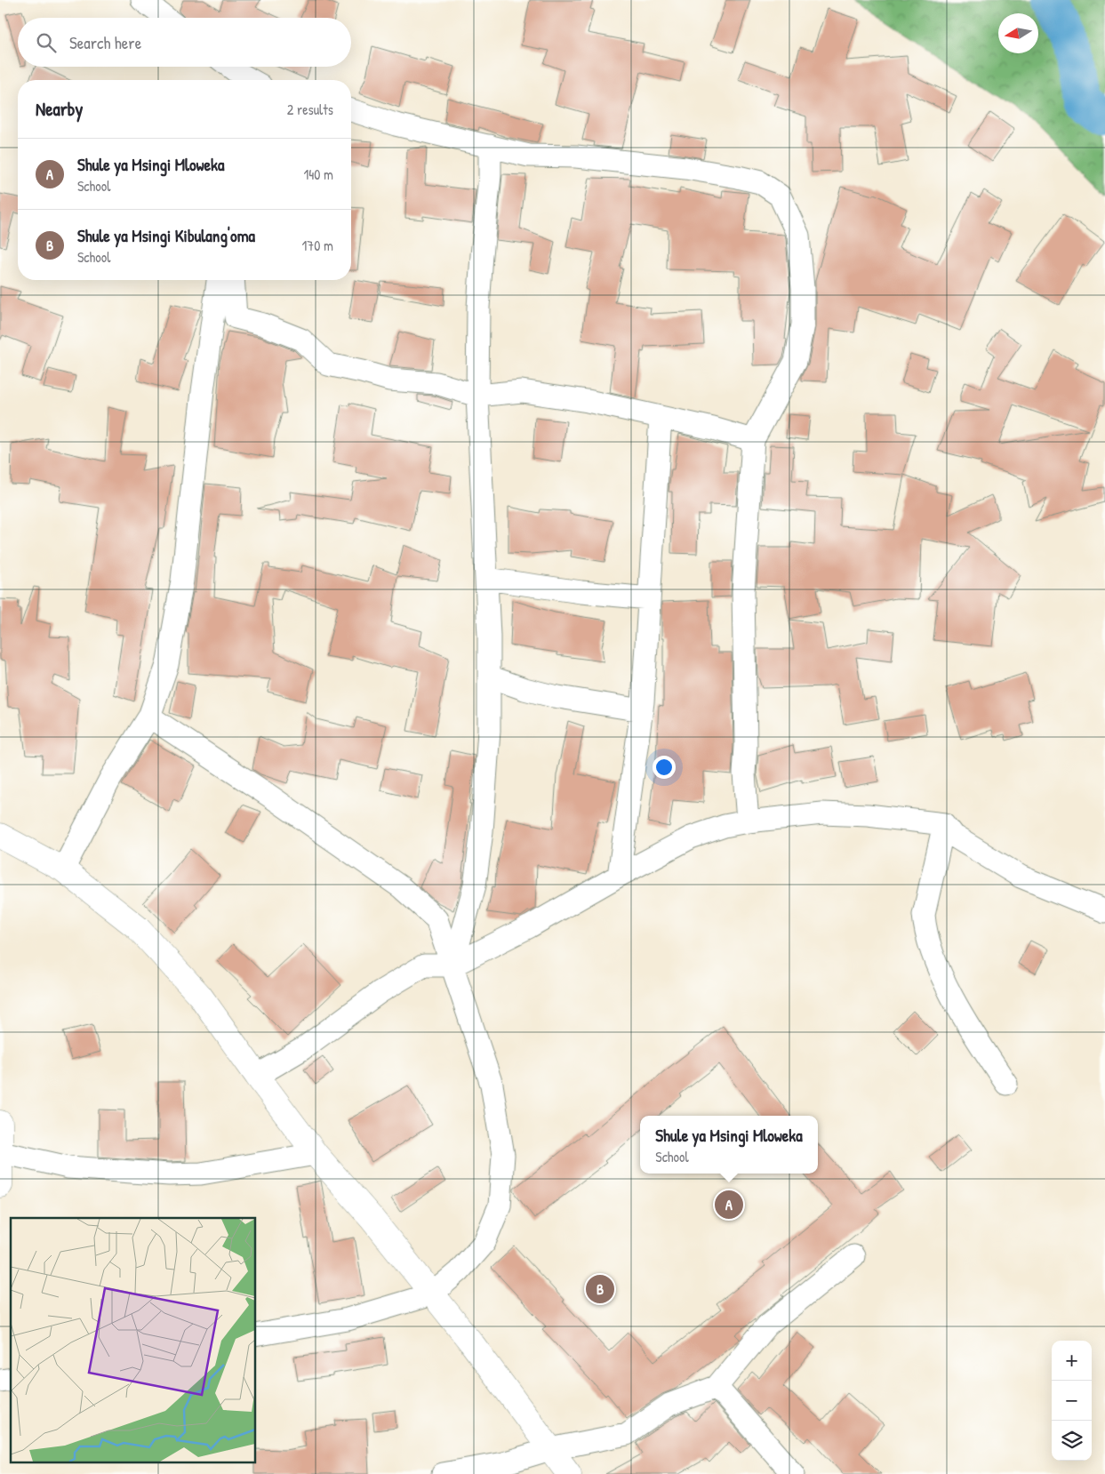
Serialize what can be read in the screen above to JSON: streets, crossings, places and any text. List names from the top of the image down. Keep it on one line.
{"north":"left","page":{"search":"Search here","heading":["Nearby","2 results"],"list":[{"mark":"A","name":"Shule ya Msingi Mloweka","note":"School","value":"140 m"},{"mark":"B","name":"Shule ya Msingi Kibulang'oma","note":"School","value":"170 m"}],"popup":["Shule ya Msingi Mloweka","School"],"pins":["A","B"],"map_buttons":["+","−"]}}
